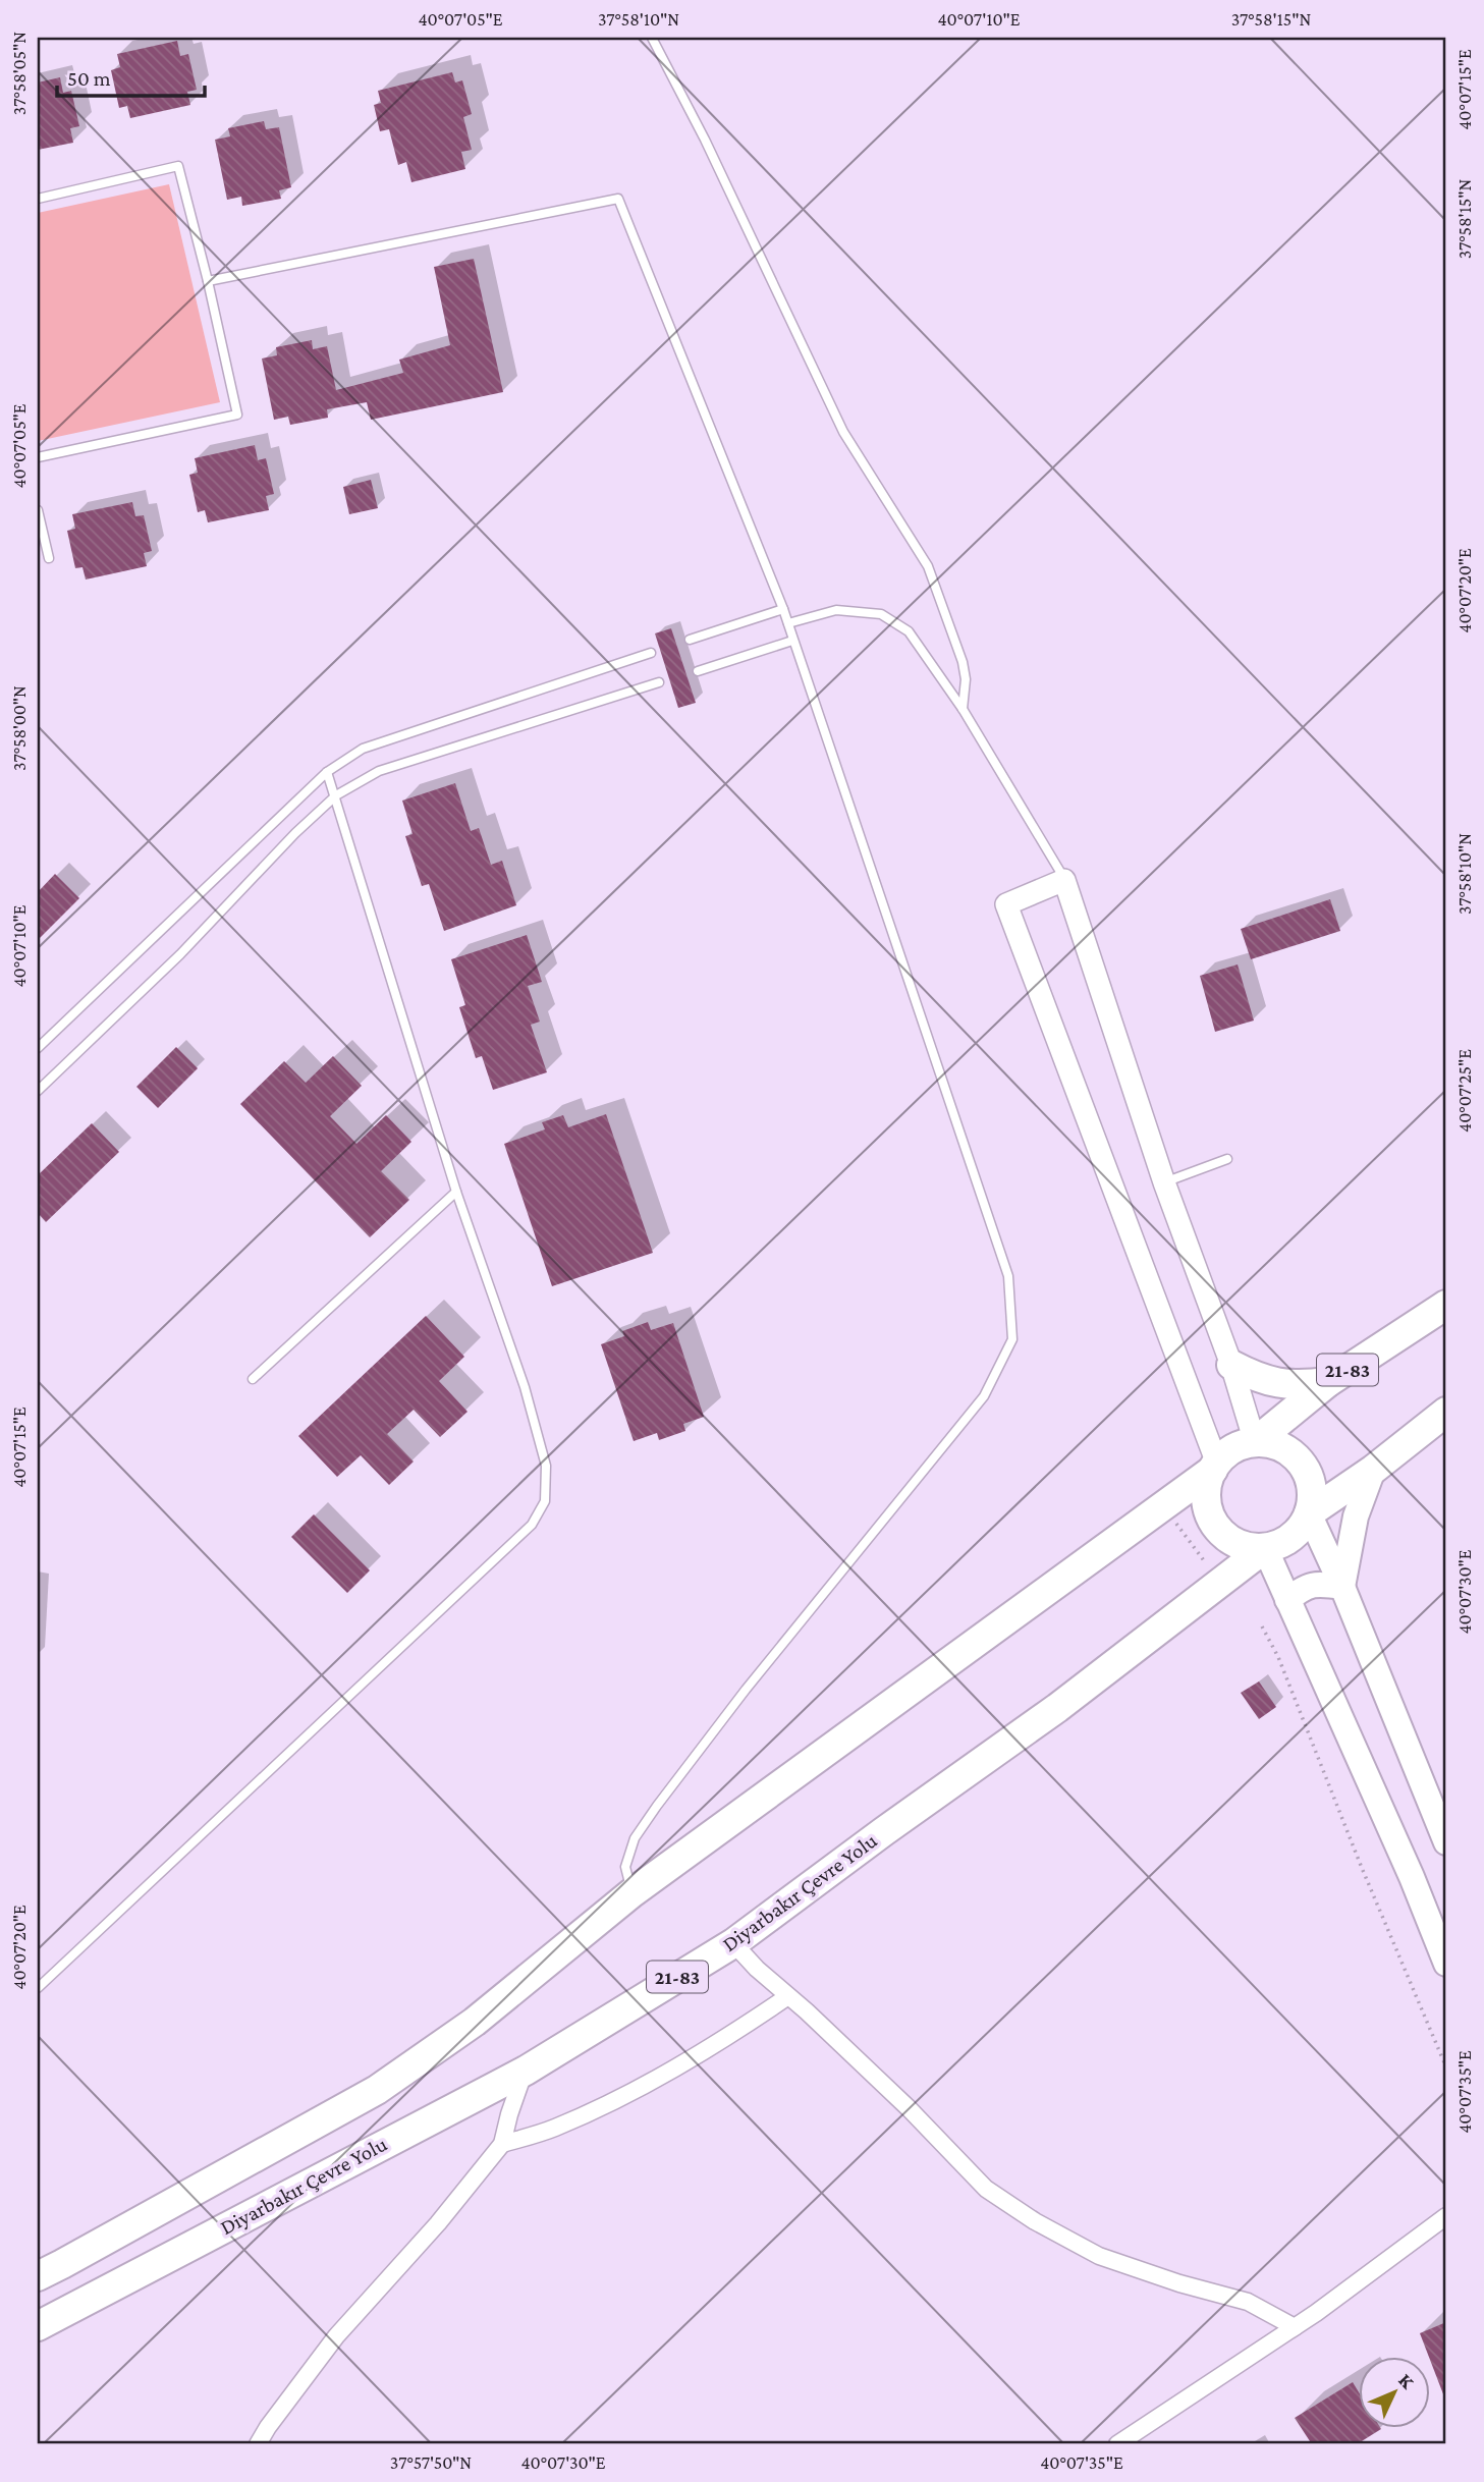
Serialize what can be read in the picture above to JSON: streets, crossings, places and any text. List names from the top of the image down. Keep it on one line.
{"streets":{"highway":["21-83","Diyarbakır Çevre Yolu"]},"crossings":[["21-83","Diyarbakır Çevre Yolu"]],"scale_bar":"50 m","north":"top right","coordinates":["40°07'05\"E","37°58'10\"N","40°07'10\"E","37°58'15\"N","37°58'05\"N","40°07'15\"E","40°07'20\"E","37°58'00\"N","40°07'25\"E","40°07'30\"E","40°07'35\"E","37°57'50\"N"]}
